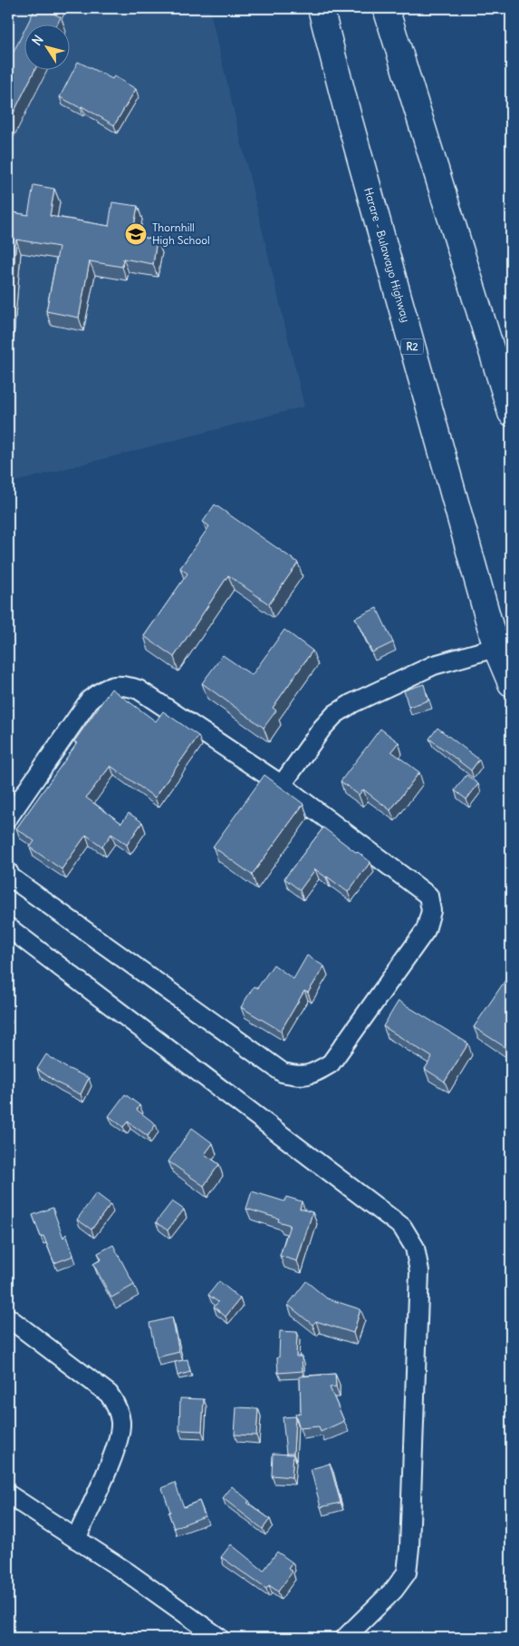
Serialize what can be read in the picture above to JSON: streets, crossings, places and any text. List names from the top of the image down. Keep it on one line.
{"streets":{"highway":["Harare - Bulawayo Highway","R2"]},"places":{"school or university":["Thornhill High School"]},"north":"top left"}
